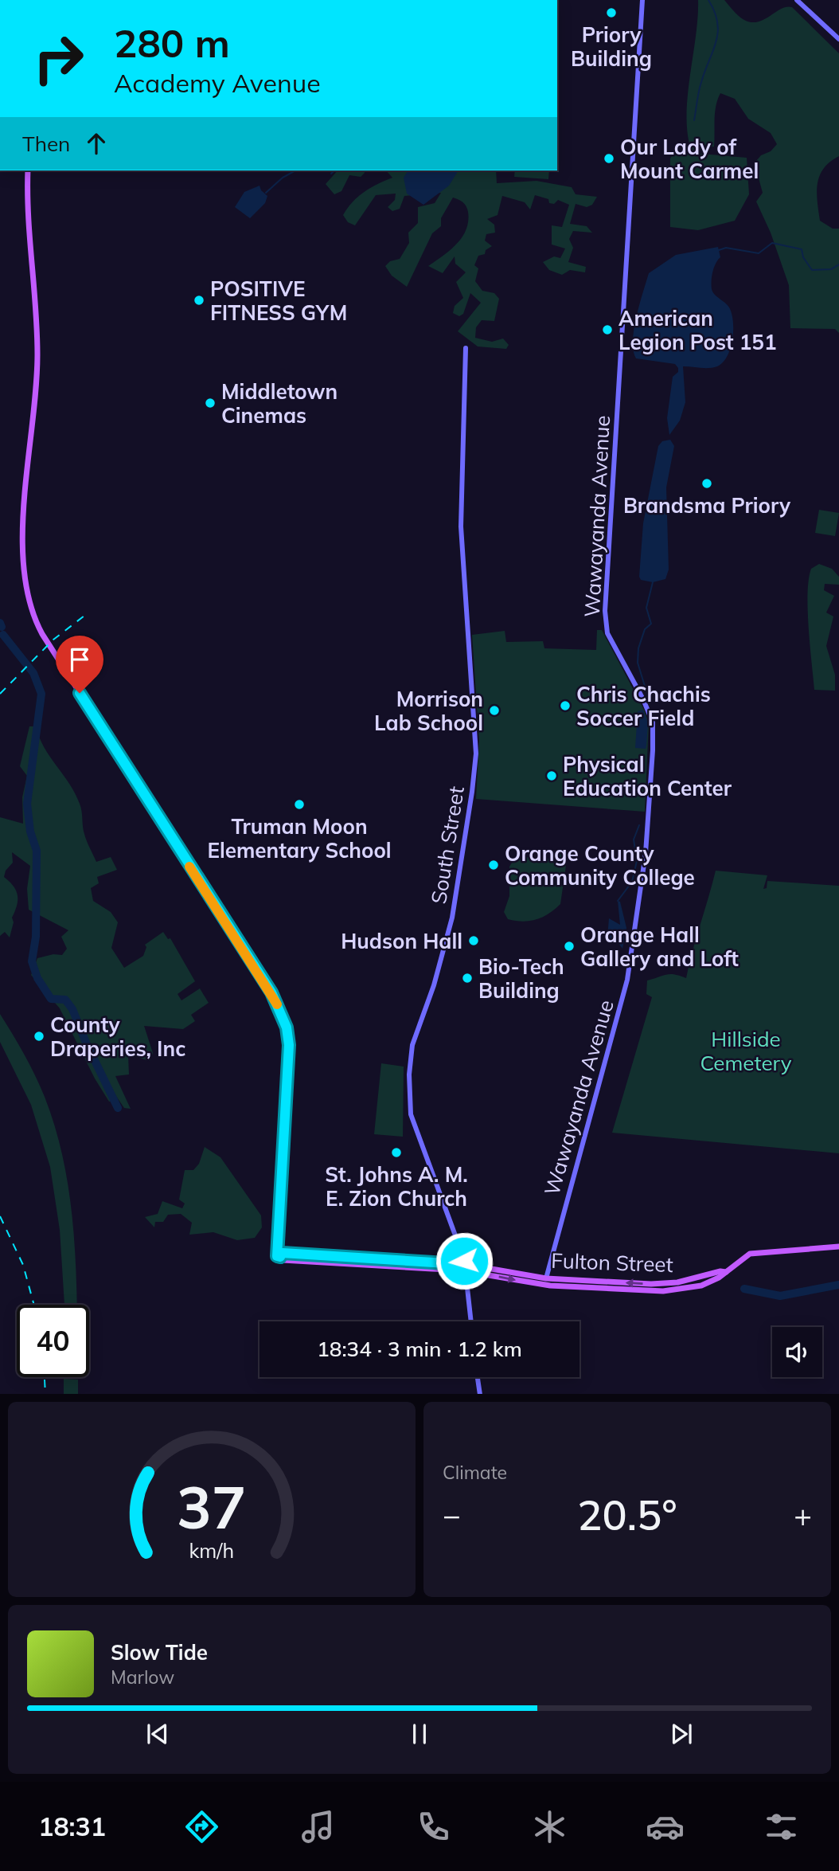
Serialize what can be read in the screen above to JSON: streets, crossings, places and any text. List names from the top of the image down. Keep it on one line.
{"streets":{"main road":["Fulton Street"],"street":["Wawayanda Avenue","South Street"]},"crossings":[["Wawayanda Avenue","Fulton Street"],["South Street","Fulton Street"]],"parks":["Hillside Cemetery"],"places":["Priory Building","Our Lady of Mount Carmel","POSITIVE FITNESS GYM","American Legion Post 151","Middletown Cinemas","Brandsma Priory","Chris Chachis Soccer Field","Morrison Lab School","Physical Education Center","Truman Moon Elementary School","Orange County Community College","Hudson Hall","Orange Hall Gallery and Loft","Bio-Tech Building","County Draperies, Inc","St. Johns A. M. E. Zion Church"],"page":{"turn":["280 m","Academy Avenue"],"then":"Then","limit":"40","trip":"18:34 · 3 min · 1.2 km","tile":"Climate","heat":["−","20.5°","+"],"song":["Slow Tide","Marlow"],"tabs":"18:31","gauge":["37","km/h"]}}
